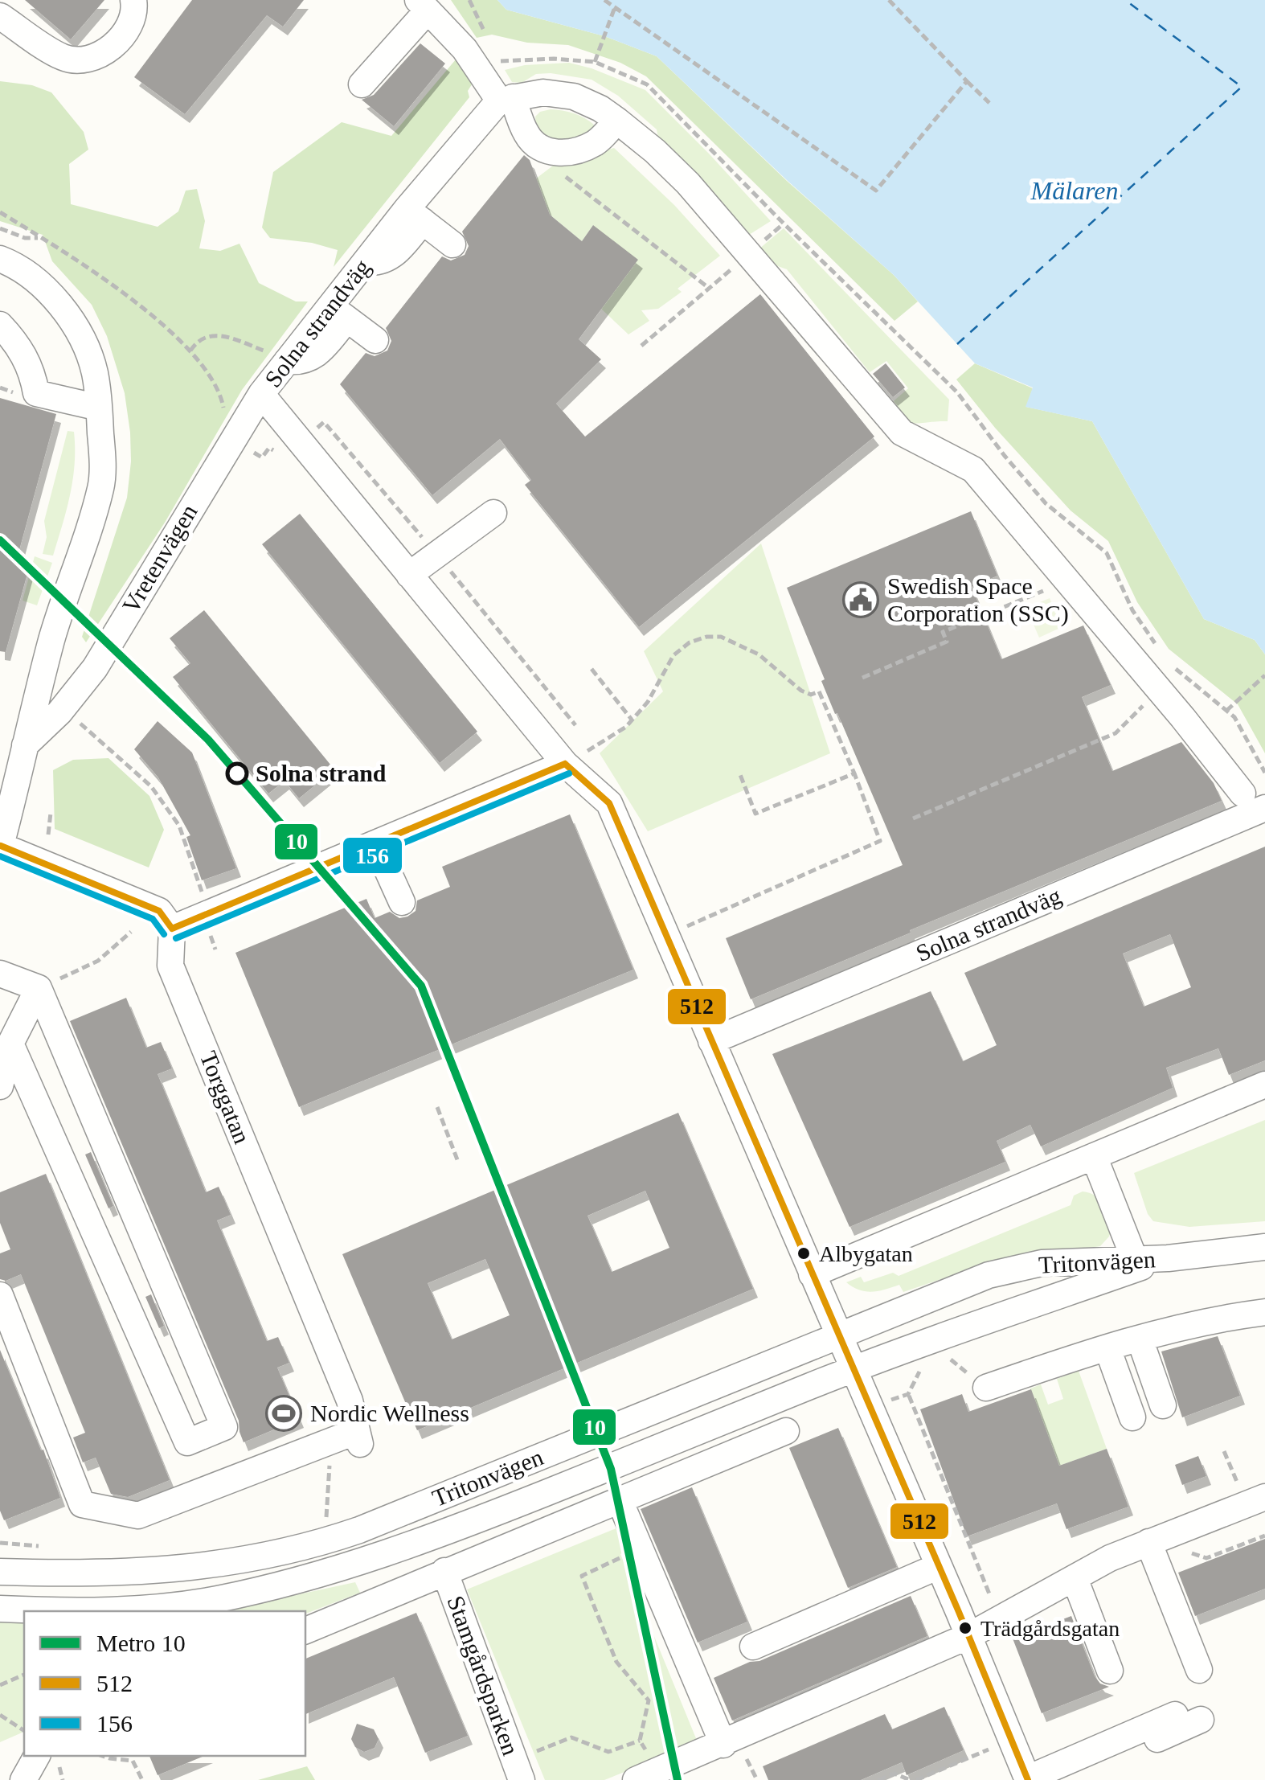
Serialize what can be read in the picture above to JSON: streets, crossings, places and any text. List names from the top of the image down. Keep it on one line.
{"streets":{"street":["Solna strandväg","Vretenvägen","Torggatan","Tritonvägen","Stamgårdsparken"]},"crossings":[["Solna strandväg","Vretenvägen"],["Solna strandväg","Tritonvägen"]],"water":["Mälaren"],"places":{"public building":["Swedish Space Corporation (SSC)"],"other":["Solna strand","Albygatan","Trädgårdsgatan"],"sports":["Nordic Wellness"]},"lines":["metro line 10","transit line 512","transit line 156"],"legend":["Metro 10","512","156"]}
